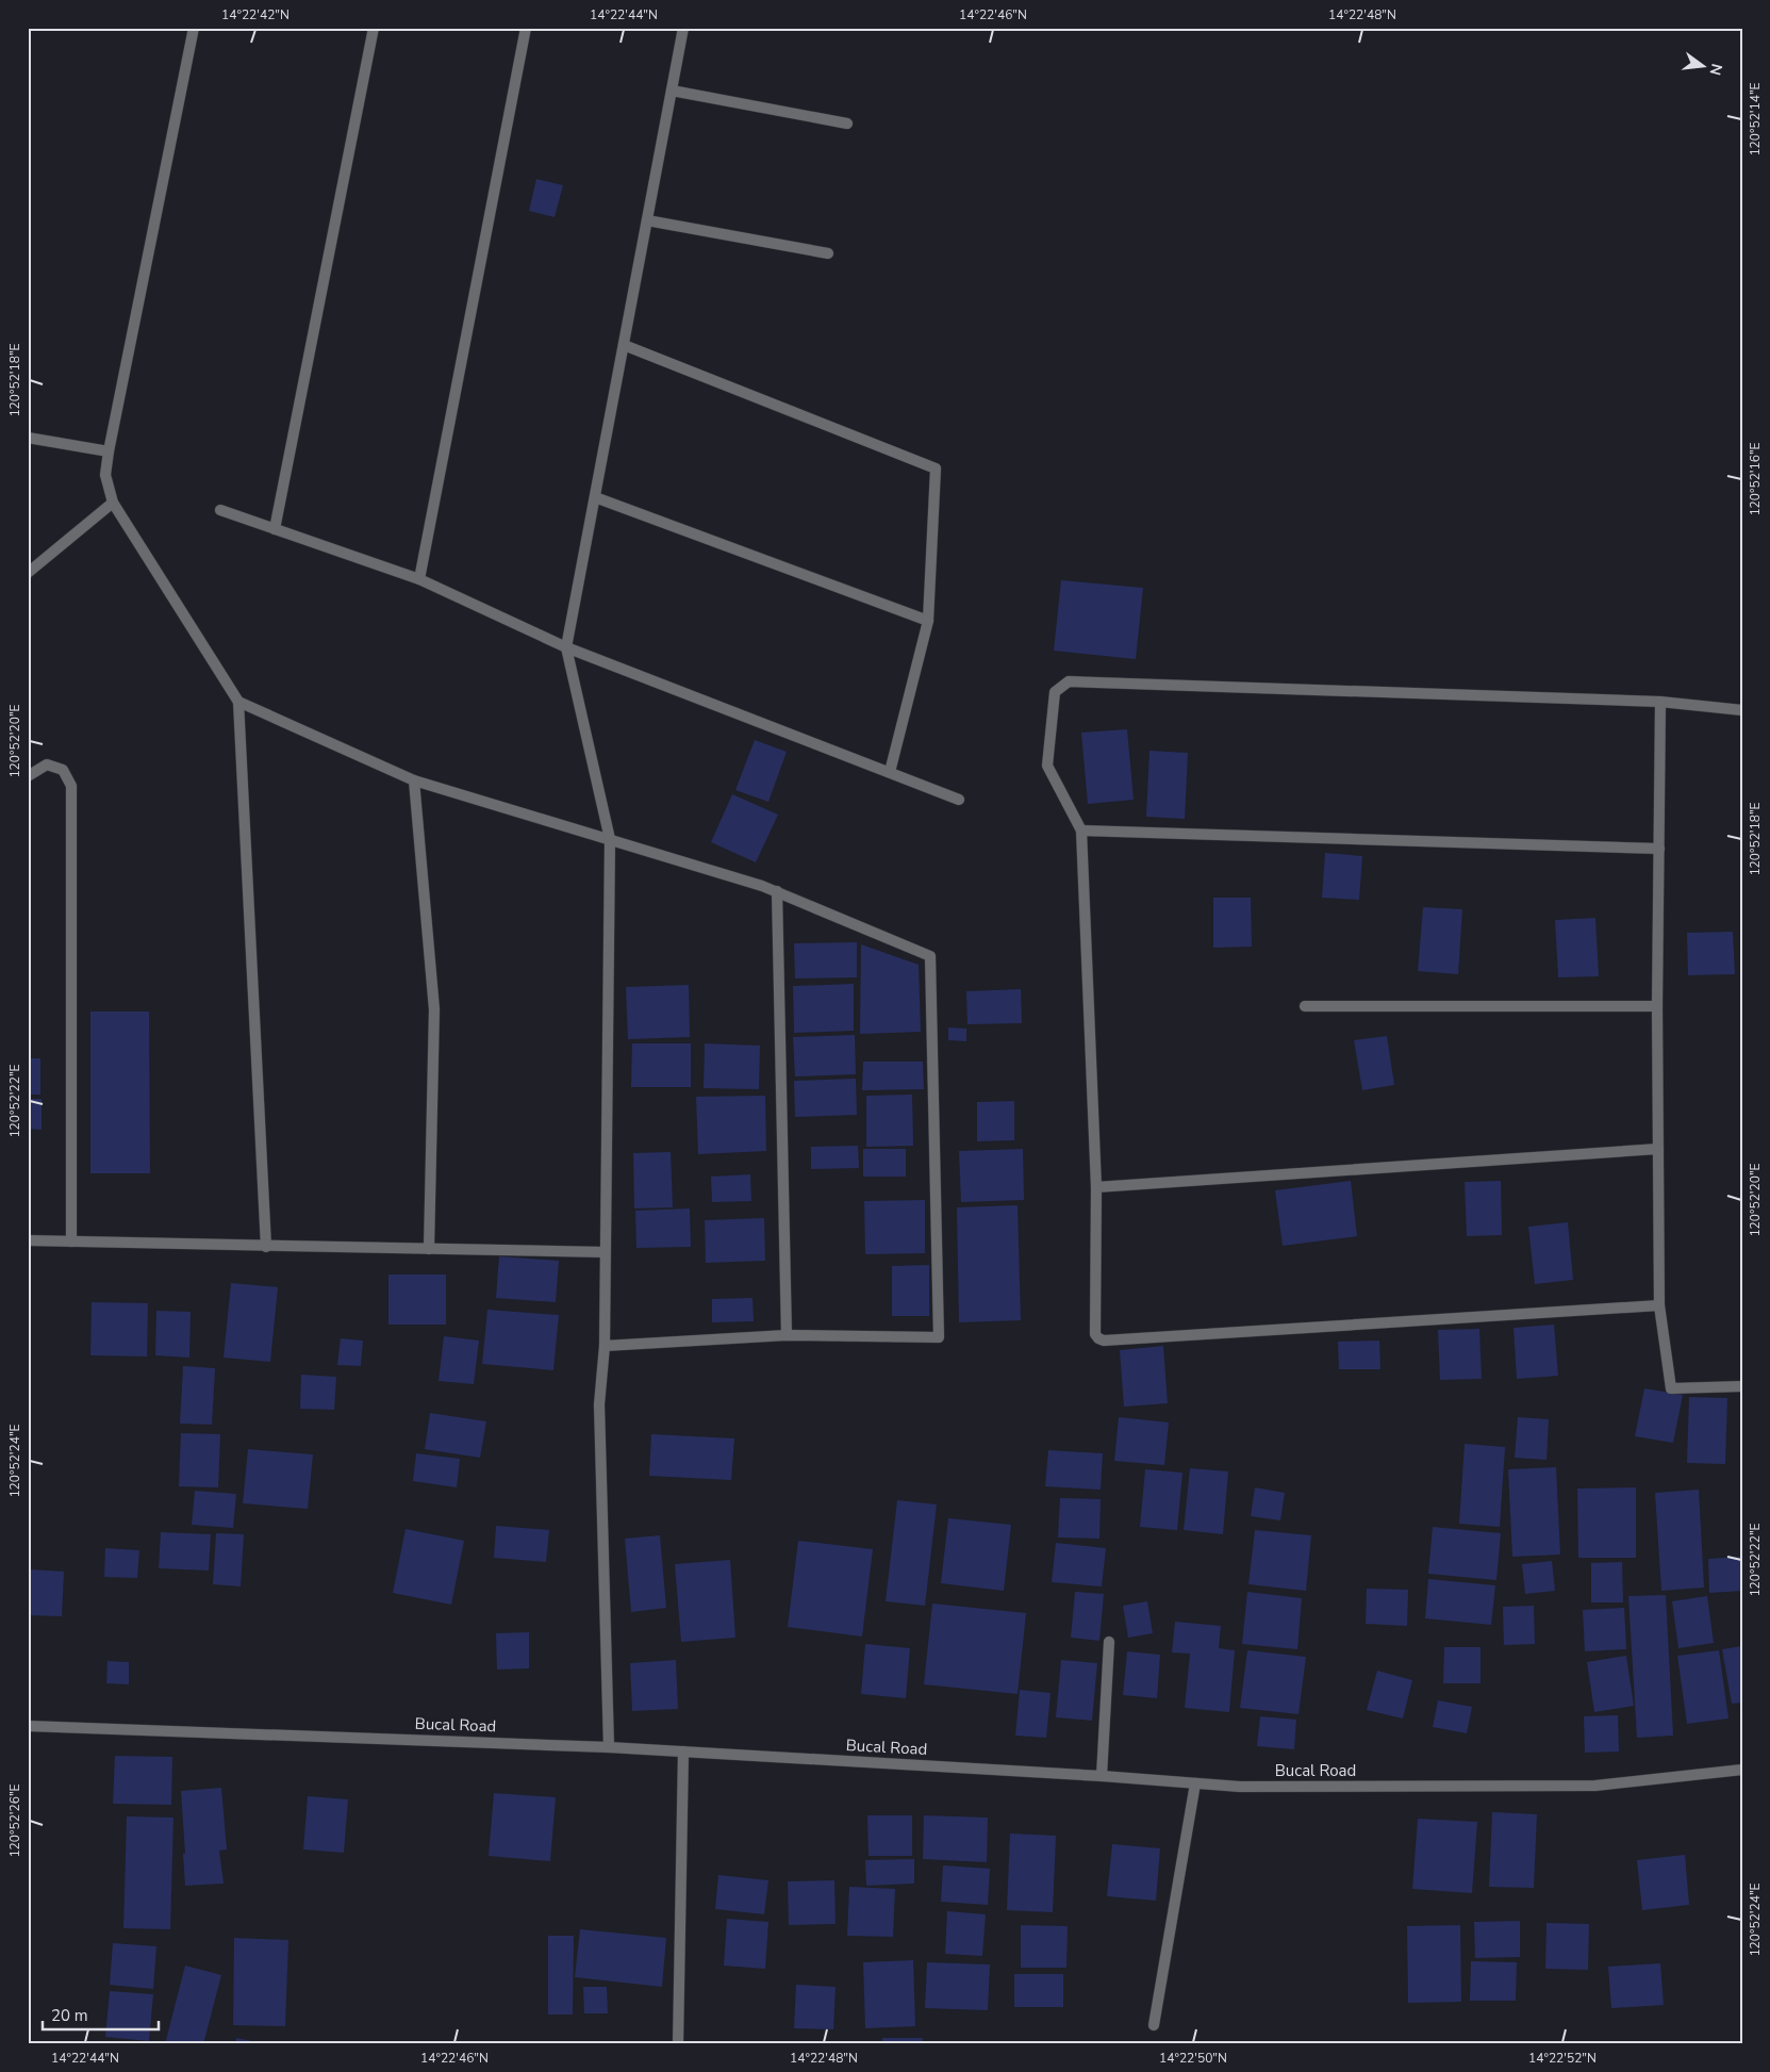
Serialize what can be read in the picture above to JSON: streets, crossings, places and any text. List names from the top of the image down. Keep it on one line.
{"streets":{"street":["Bucal Road"]},"scale_bar":"20 m","north":"right","coordinates":["14°22'42\"N","14°22'44\"N","14°22'46\"N","14°22'48\"N","120°52'14\"E","120°52'18\"E","120°52'16\"E","120°52'20\"E","120°52'22\"E","120°52'24\"E","120°52'26\"E","14°22'50\"N","14°22'52\"N"]}
